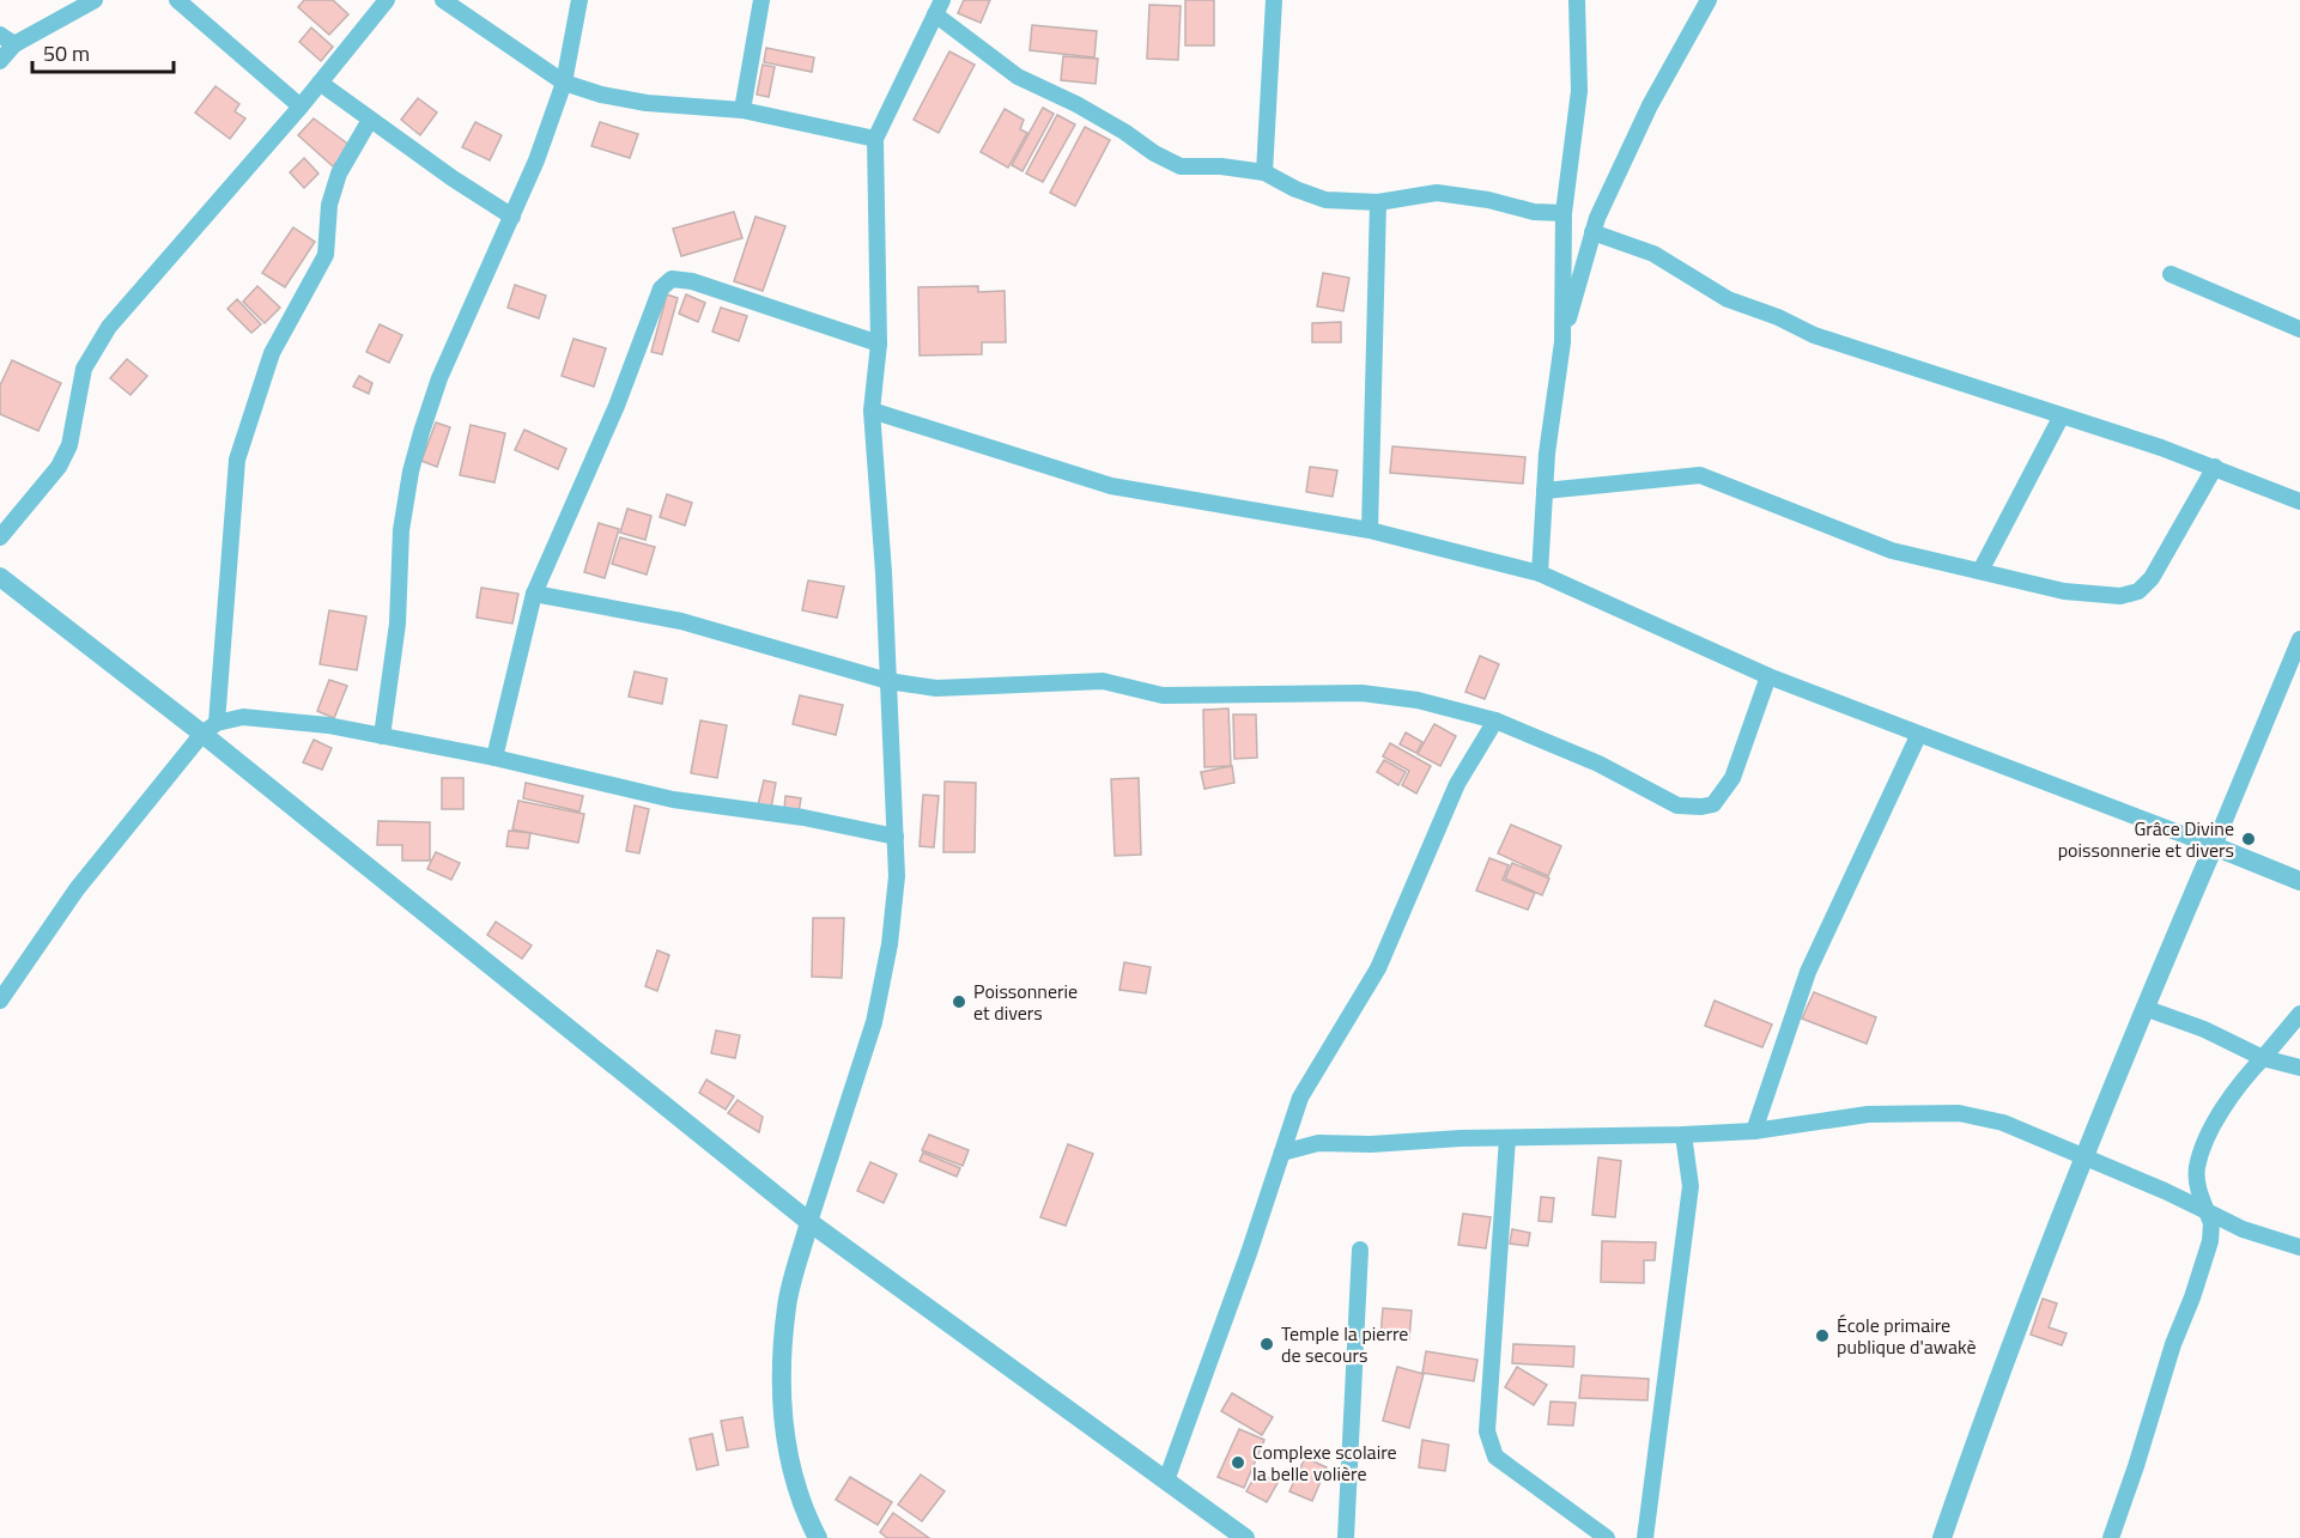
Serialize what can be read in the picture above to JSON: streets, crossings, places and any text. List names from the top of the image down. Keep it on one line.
{"places":["Grâce Divine poissonnerie et divers","Poissonnerie et divers","École primaire publique d'awakè","Temple la pierre de secours","Complexe scolaire la belle volière"],"scale_bar":"50 m"}
